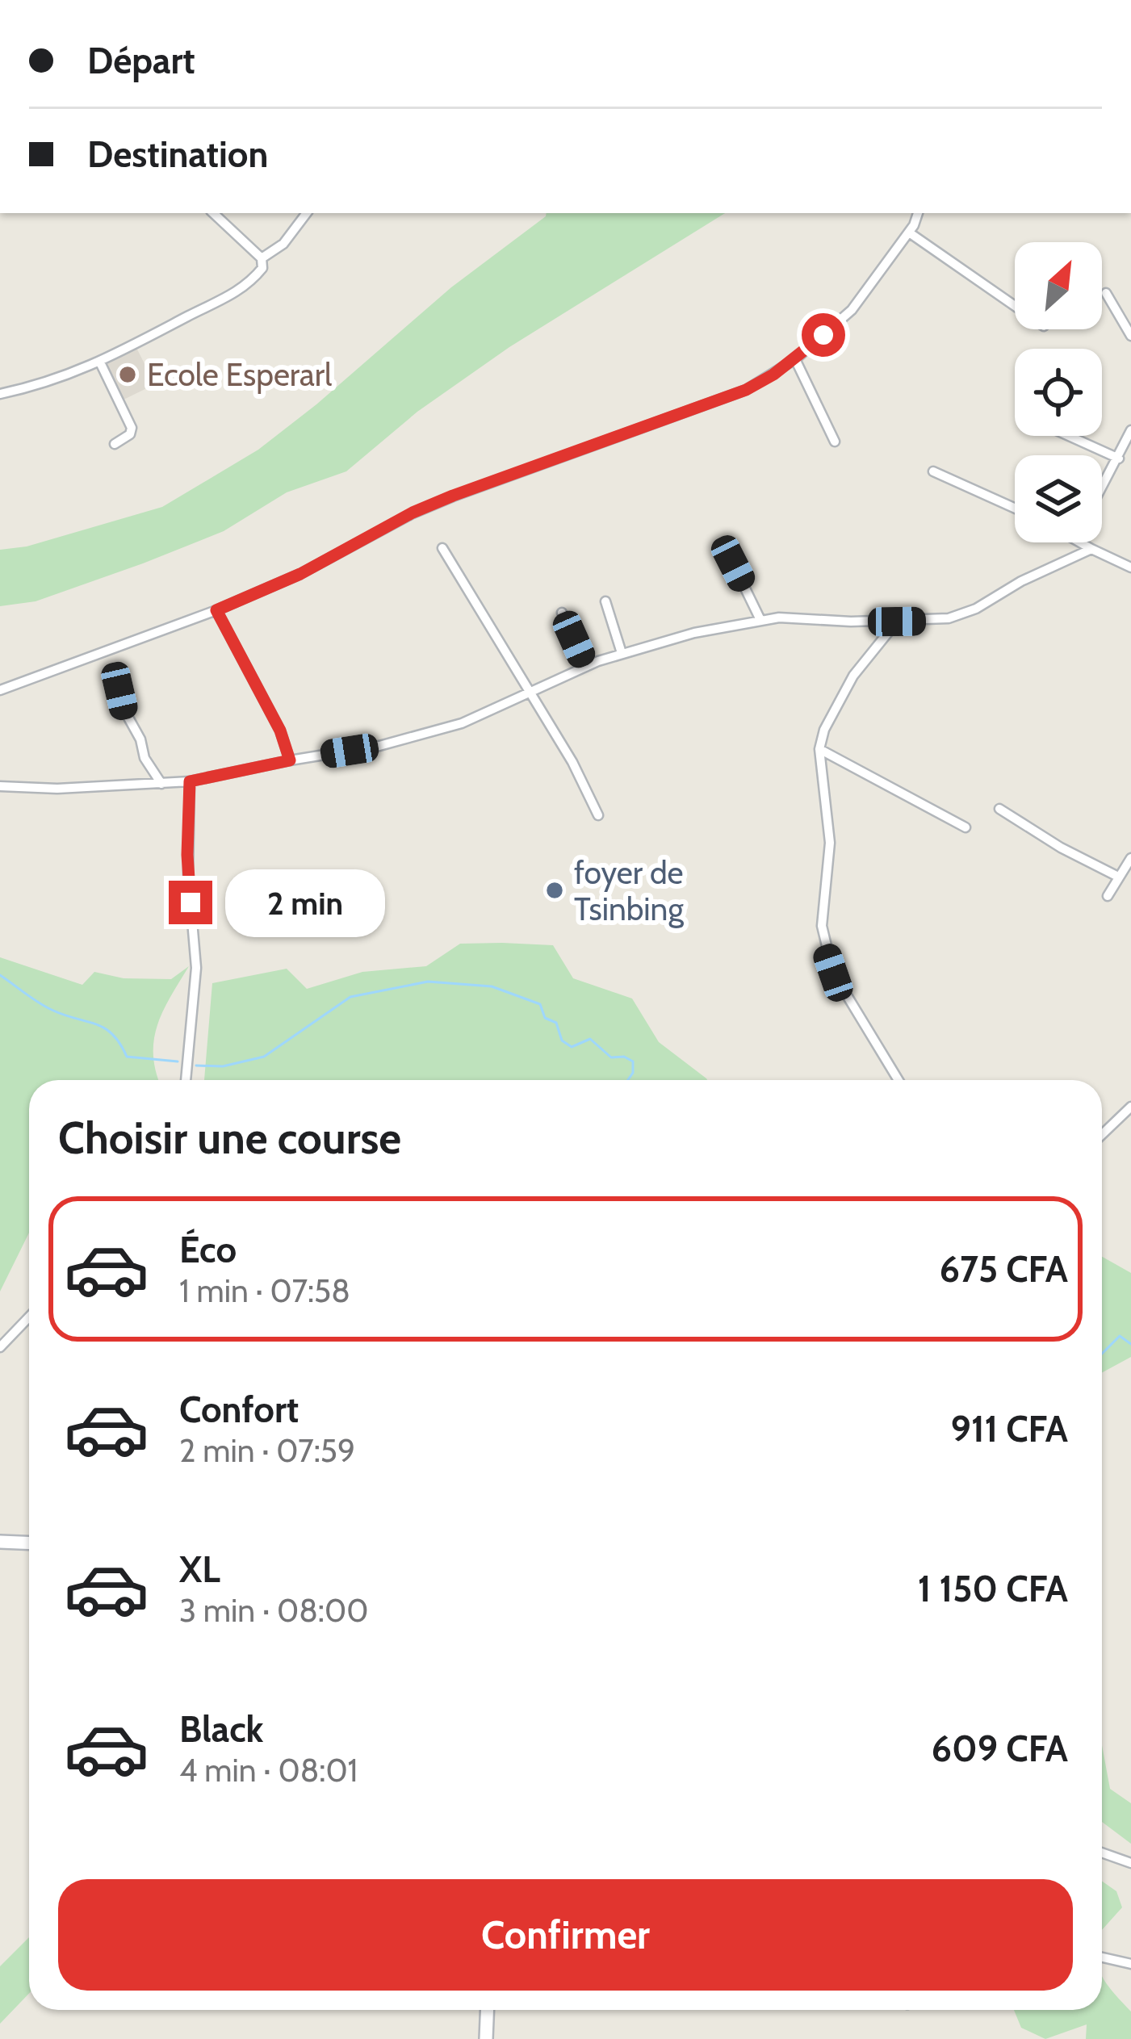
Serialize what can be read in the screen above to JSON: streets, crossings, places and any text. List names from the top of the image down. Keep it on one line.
{"places":["Ecole Esperarl","foyer de Tsinbing"],"north":"top right","page":{"banner":["Départ","Destination"],"bubble":"2 min","heading":"Choisir une course","list":[{"name":"Éco","note":"1 min · 07:58","value":"675 CFA"},{"name":"Confort","note":"2 min · 07:59","value":"911 CFA"},{"name":"XL","note":"3 min · 08:00","value":"1 150 CFA"},{"name":"Black","note":"4 min · 08:01","value":"609 CFA"}],"buttons":"Confirmer"}}
